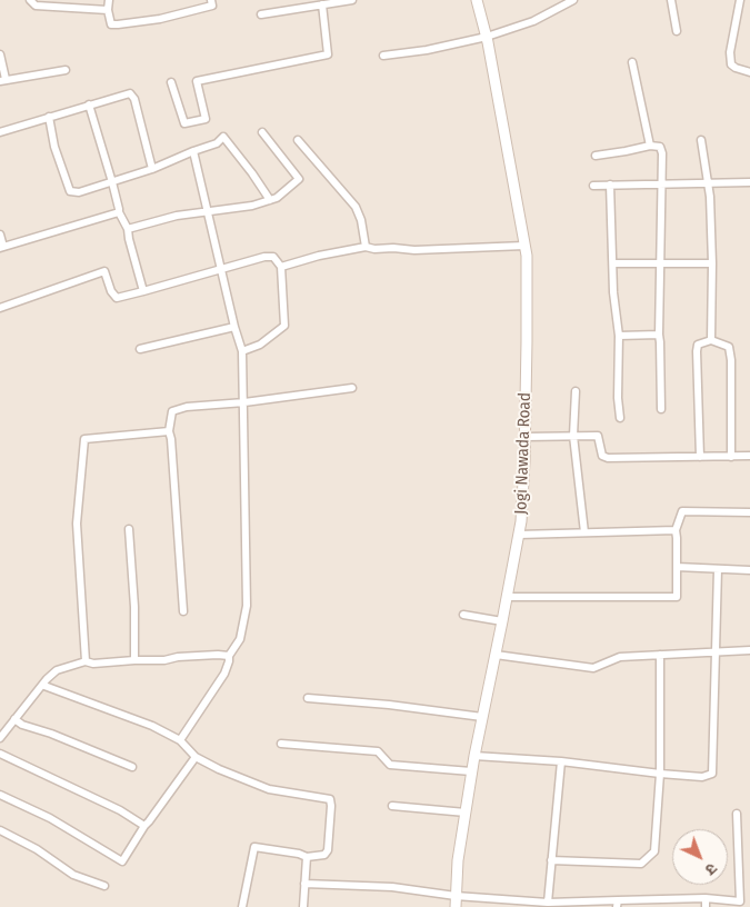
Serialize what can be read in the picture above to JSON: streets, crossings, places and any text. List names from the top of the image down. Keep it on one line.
{"streets":{"street":["Jogi Nawada Road"]},"north":"bottom right"}
